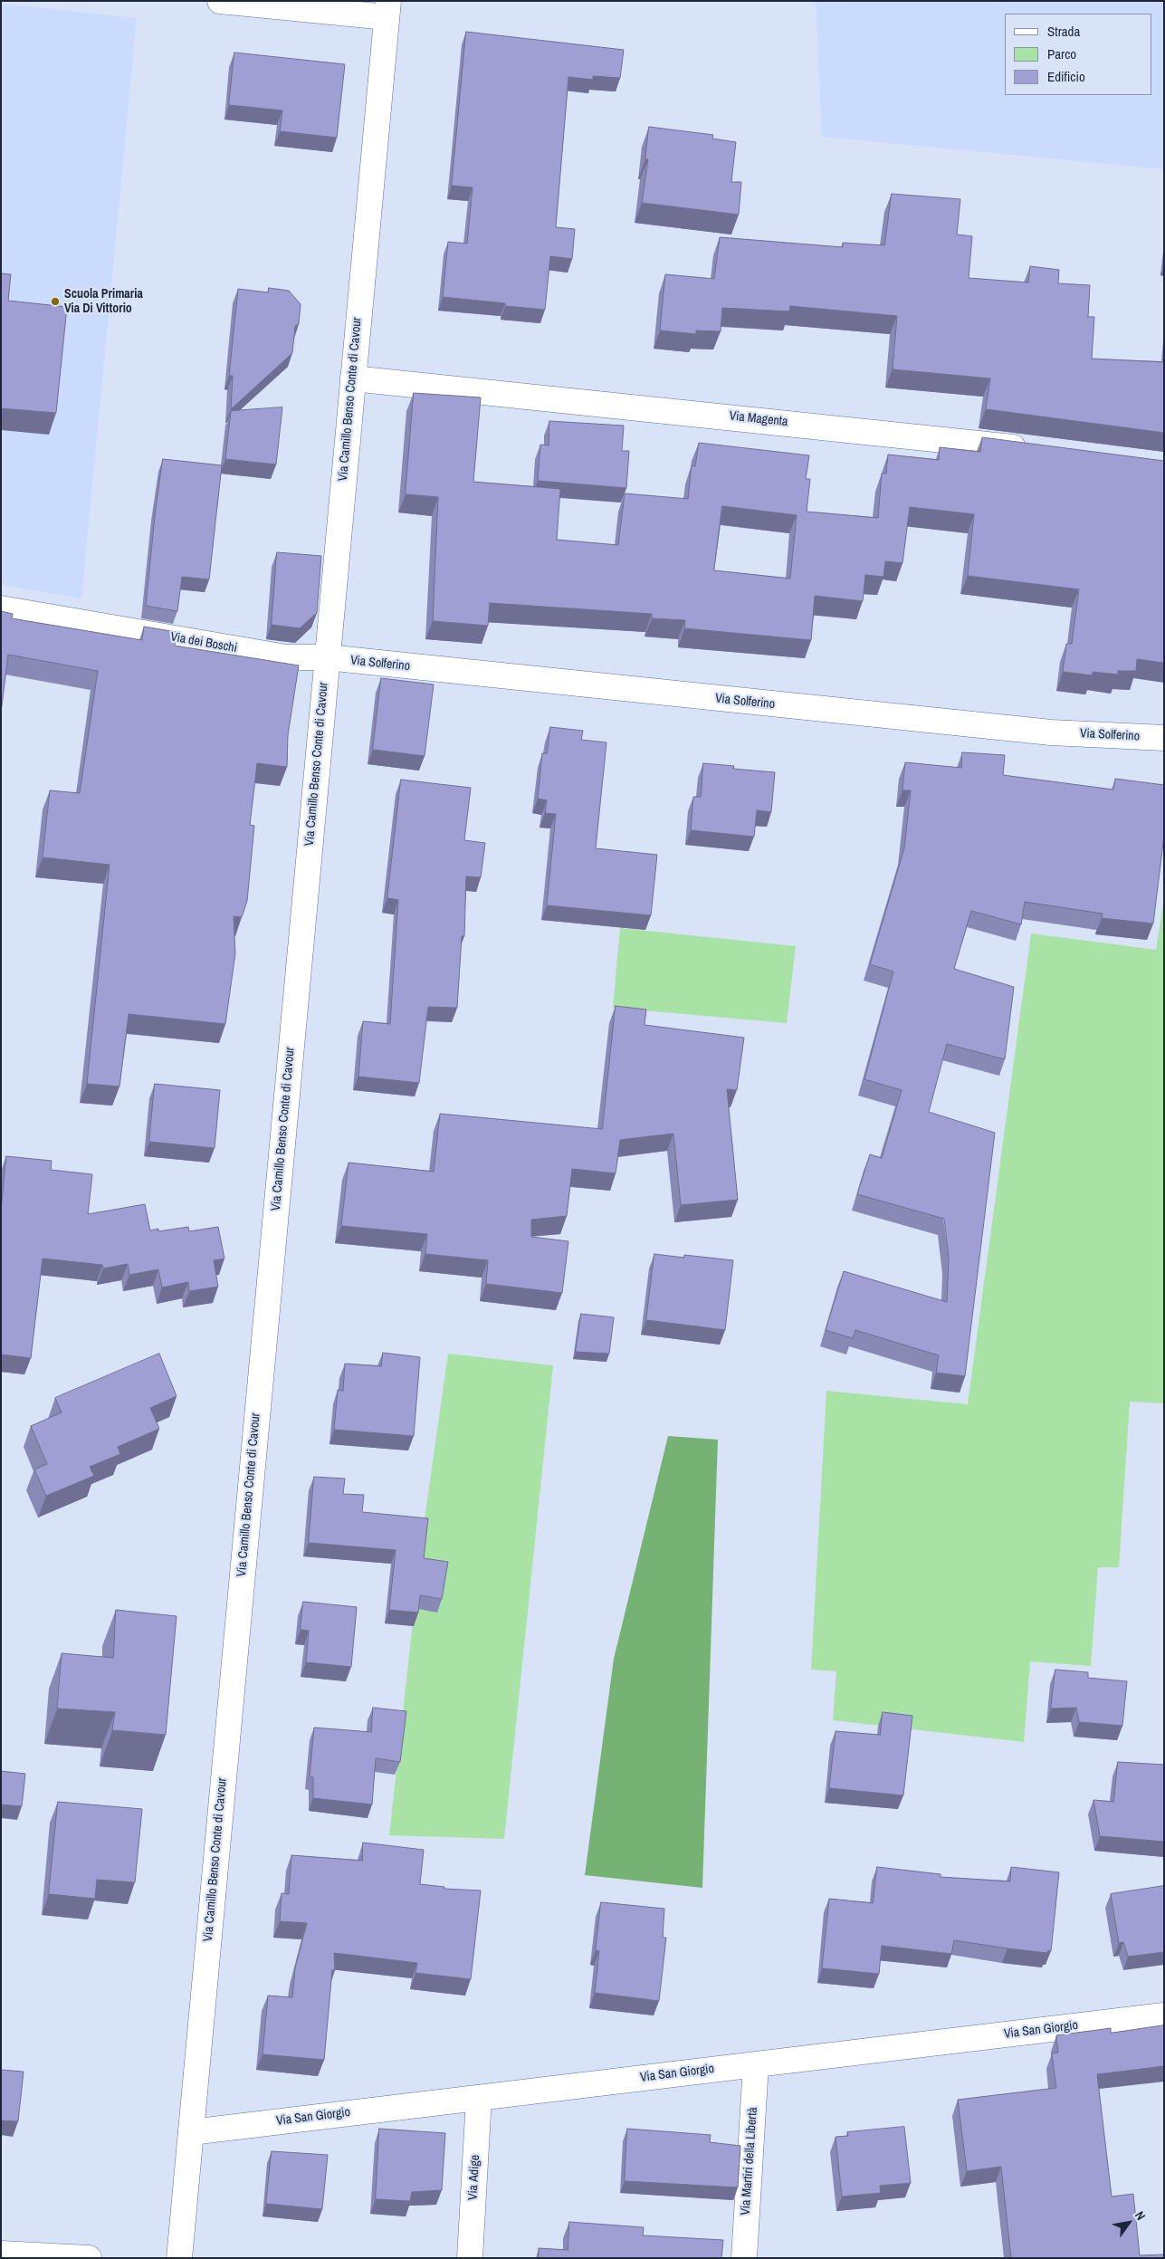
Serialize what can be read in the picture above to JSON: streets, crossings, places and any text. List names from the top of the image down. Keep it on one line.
{"streets":{"street":["Via Camillo Benso Conte di Cavour","Via Magenta","Via dei Boschi","Via Solferino","Via San Giorgio","Via Martiri della Libertà","Via Adige"]},"crossings":[["Via Camillo Benso Conte di Cavour","Via Magenta"],["Via Camillo Benso Conte di Cavour","Via dei Boschi"],["Via Camillo Benso Conte di Cavour","Via Solferino"],["Via Camillo Benso Conte di Cavour","Via San Giorgio"],["Via dei Boschi","Via Solferino"],["Via San Giorgio","Via Martiri della Libertà"],["Via San Giorgio","Via Adige"]],"places":["Scuola Primaria Via Di Vittorio"],"legend":["Strada","Parco","Edificio"],"north":"top right"}
